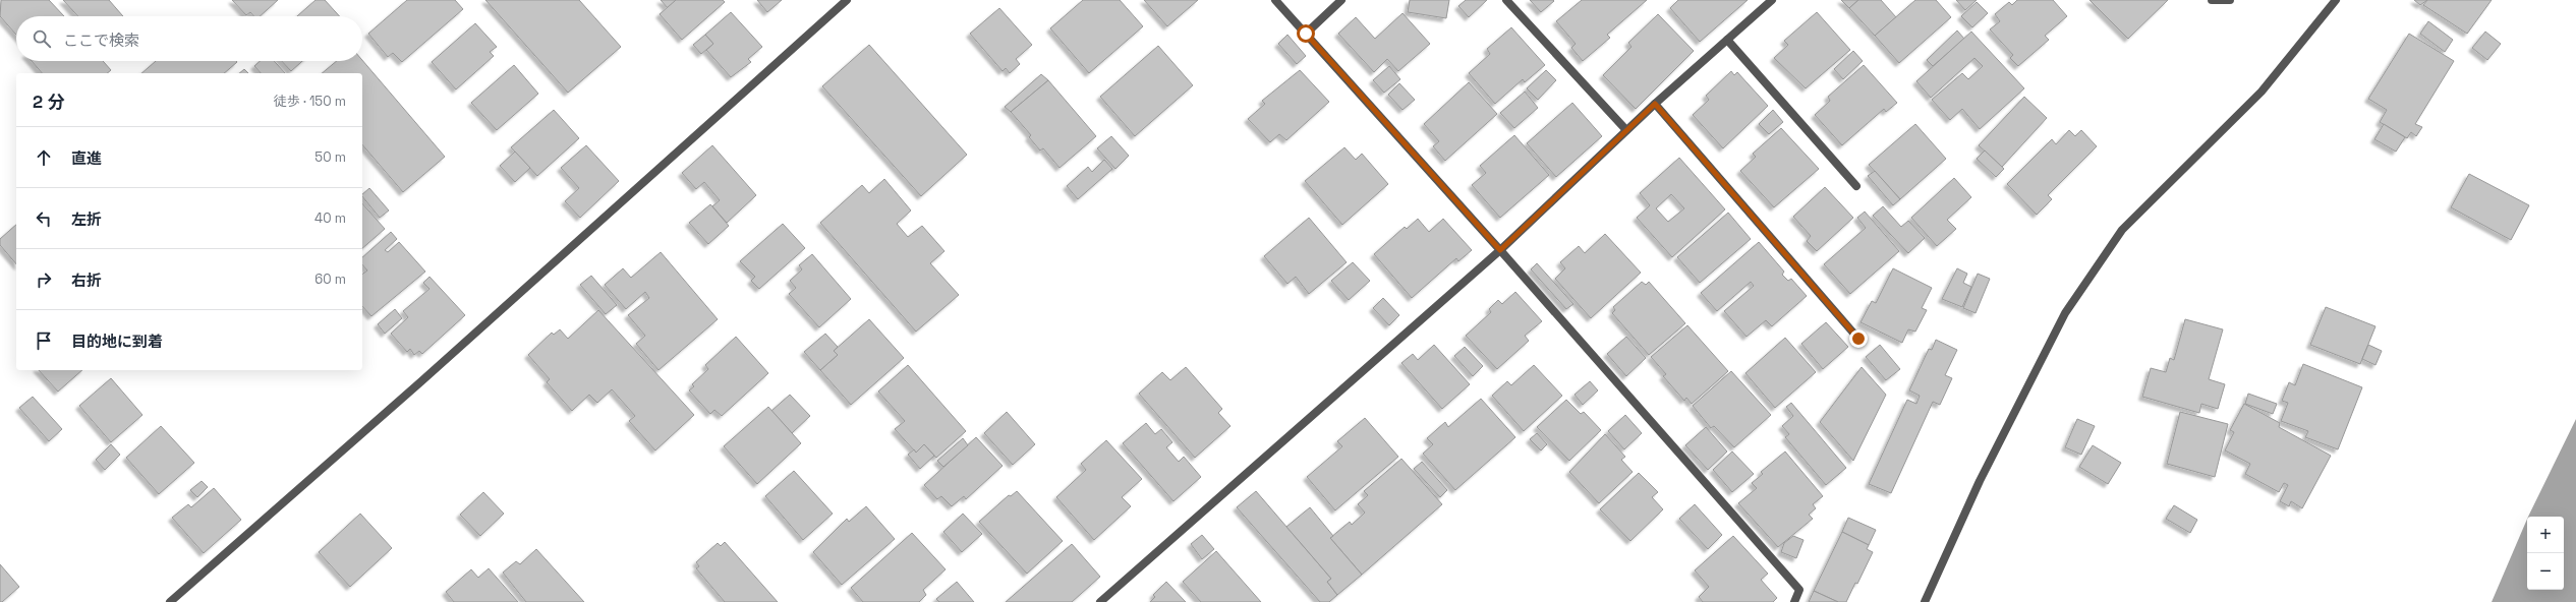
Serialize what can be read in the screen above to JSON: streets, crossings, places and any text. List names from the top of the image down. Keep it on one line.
{"page":{"search":"ここで検索","heading":["2 分","徒歩 · 150 m"],"list":[["直進","50 m"],["左折","40 m"],["右折","60 m"],"目的地に到着"],"map_buttons":["+","−"]}}
